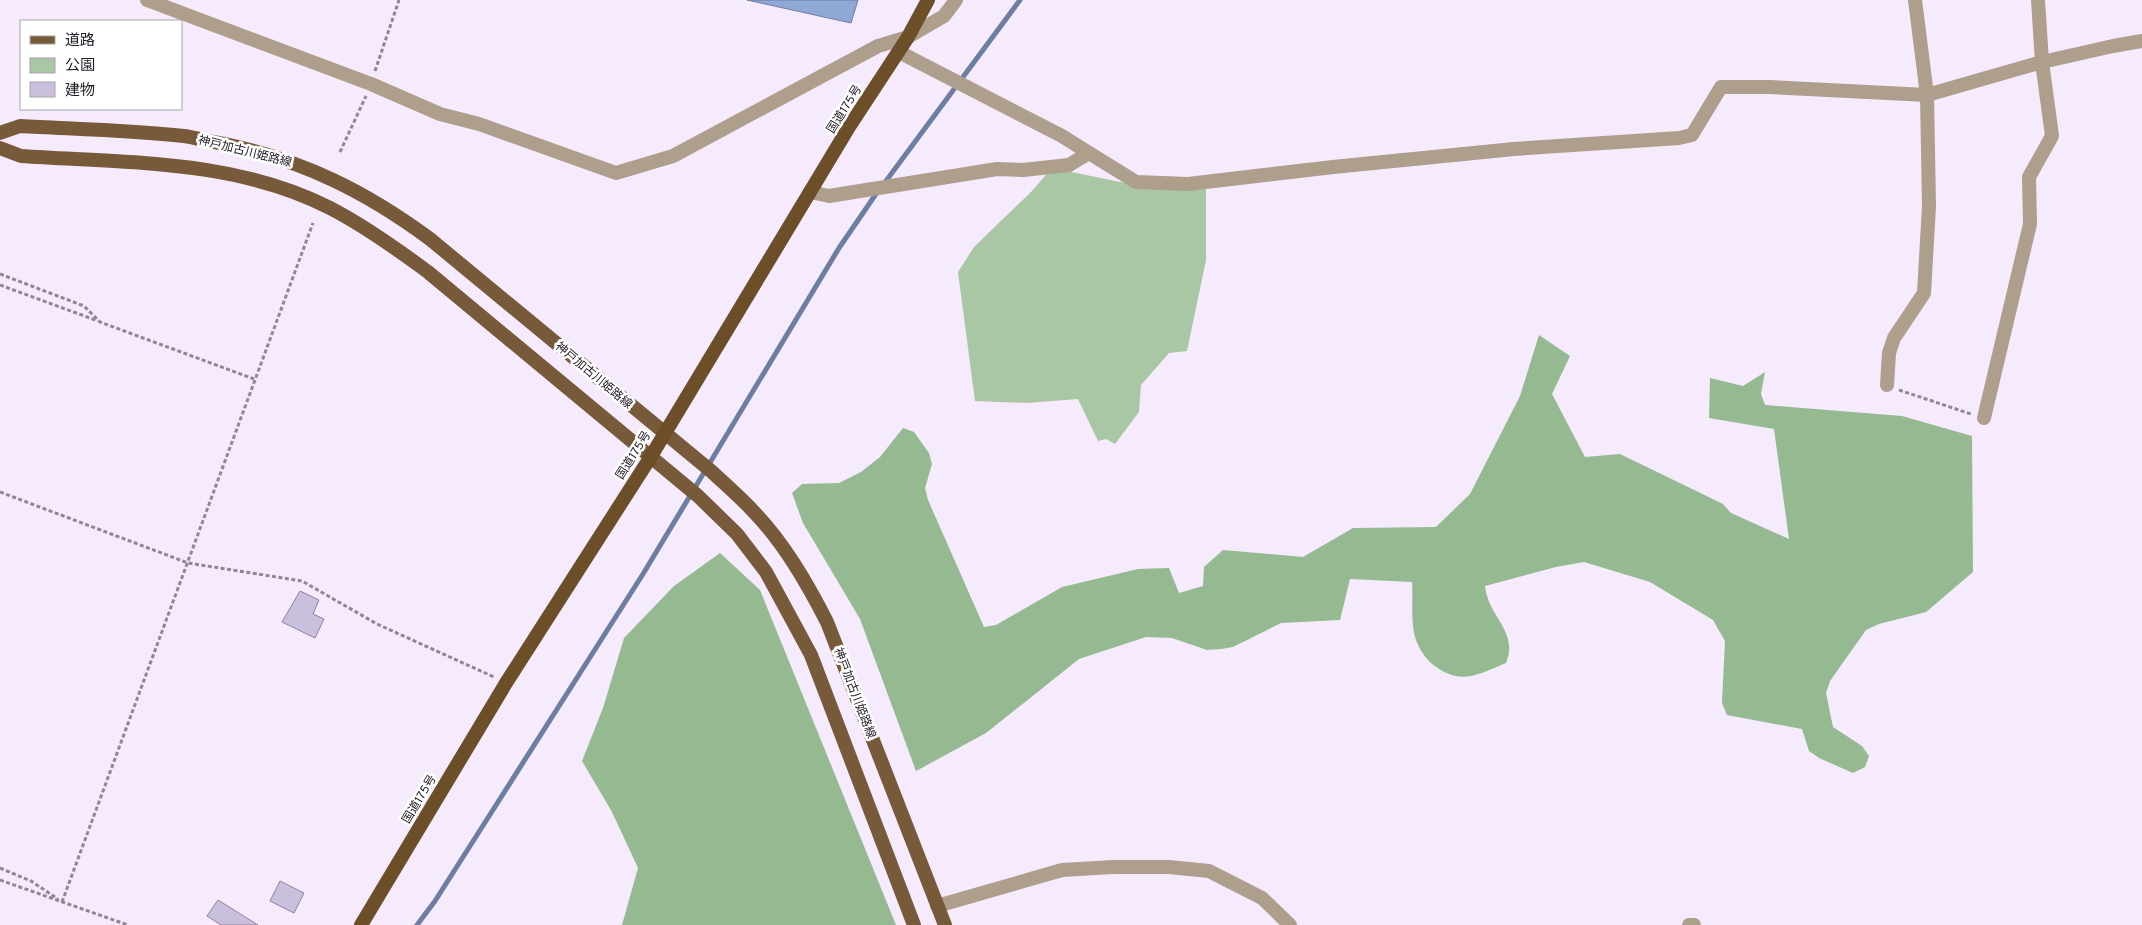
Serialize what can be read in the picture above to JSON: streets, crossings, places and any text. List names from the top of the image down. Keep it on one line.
{"streets":{"highway":["国道175号"],"main road":["神戸加古川姫路線"]},"crossings":[["国道175号","神戸加古川姫路線"]],"legend":["道路","公園","建物"]}
